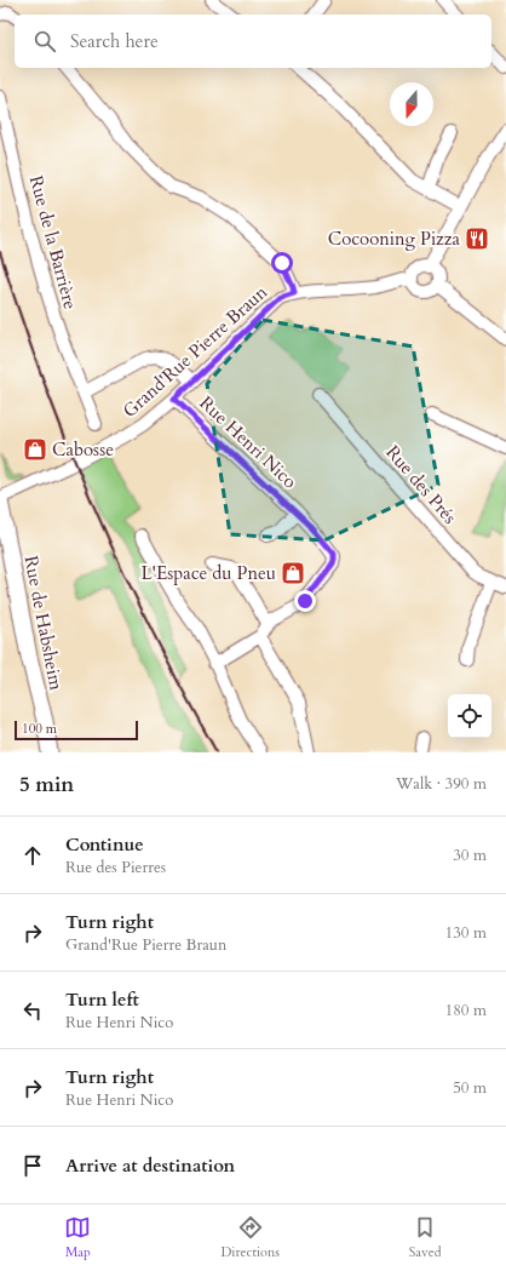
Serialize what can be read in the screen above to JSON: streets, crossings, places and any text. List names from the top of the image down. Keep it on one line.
{"streets":{"main road":["Rue de Habsheim"],"street":["Rue de la Barrière","Grand'Rue Pierre Braun","Rue Henri Nico","Rue des Prés"]},"crossings":[["Grand'Rue Pierre Braun","Rue Henri Nico"],["Grand'Rue Pierre Braun","Rue de Habsheim"]],"places":{"restaurant":["Cocooning Pizza"],"shop":["Cabosse","L'Espace du Pneu"]},"scale_bar":"100 m","north":"bottom","page":{"search":"Search here","scale":"100 m","heading":["5 min","Walk · 390 m"],"list":[["Continue","Rue des Pierres","30 m"],["Turn right","Grand'Rue Pierre Braun","130 m"],["Turn left","Rue Henri Nico","180 m"],["Turn right","Rue Henri Nico","50 m"],"Arrive at destination"],"nav":["Map","Directions","Saved"]}}
